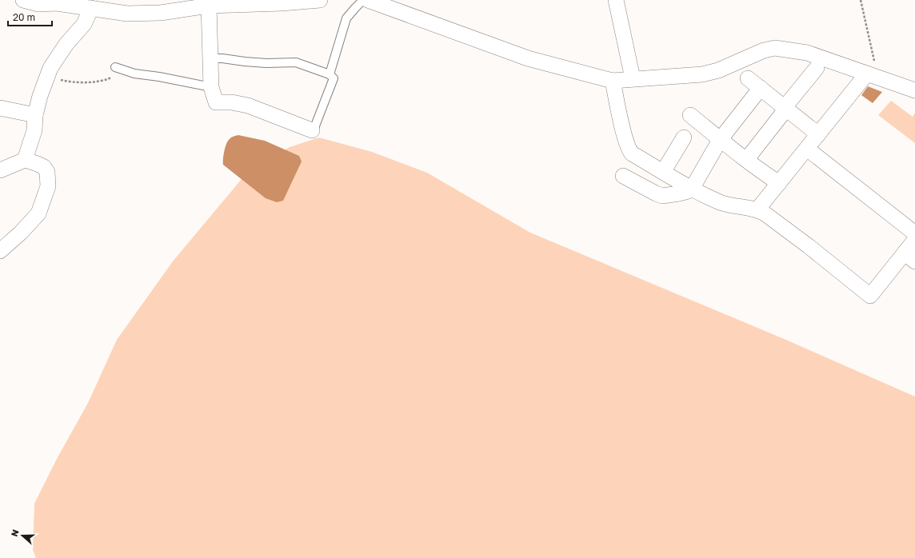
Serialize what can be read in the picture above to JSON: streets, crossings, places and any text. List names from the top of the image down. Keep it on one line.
{"scale_bar":"20 m","north":"left"}
